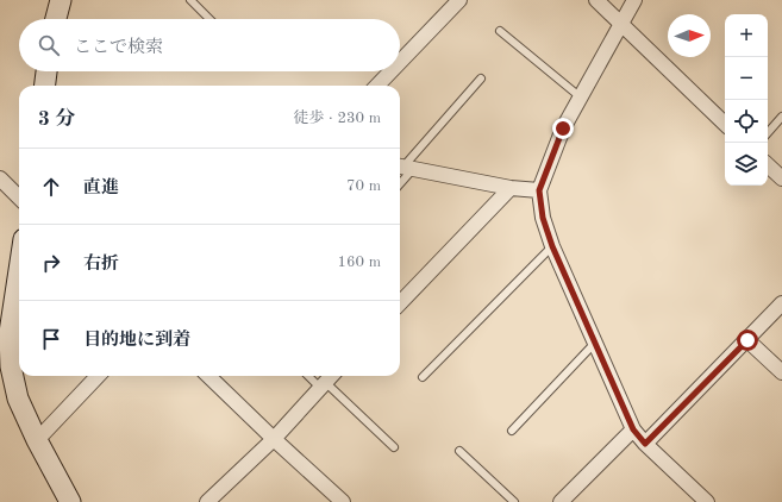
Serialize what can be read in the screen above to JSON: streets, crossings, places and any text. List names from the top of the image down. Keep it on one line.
{"north":"right","page":{"map_buttons":["+","−"],"search":"ここで検索","heading":["3 分","徒歩 · 230 m"],"list":[["直進","70 m"],["右折","160 m"],"目的地に到着"]}}
